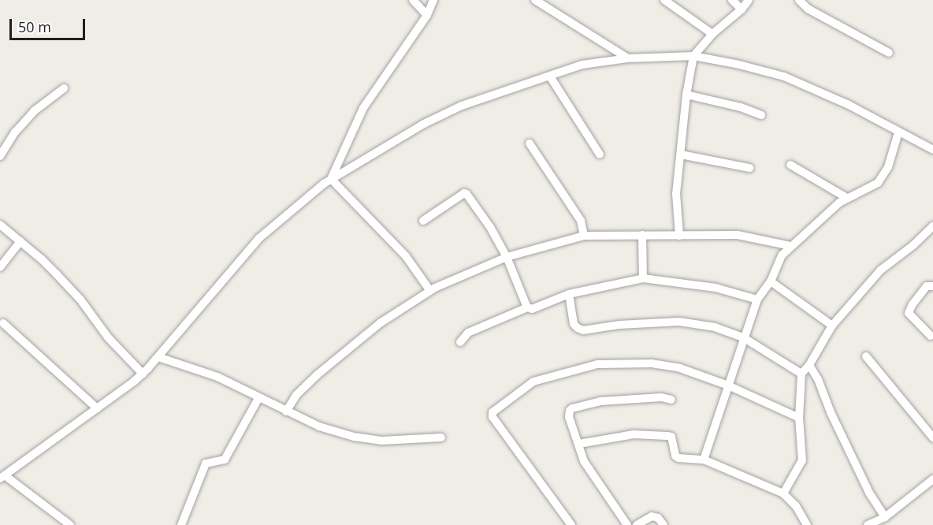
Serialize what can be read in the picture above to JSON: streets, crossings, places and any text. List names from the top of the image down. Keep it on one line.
{"scale_bar":"50 m"}
